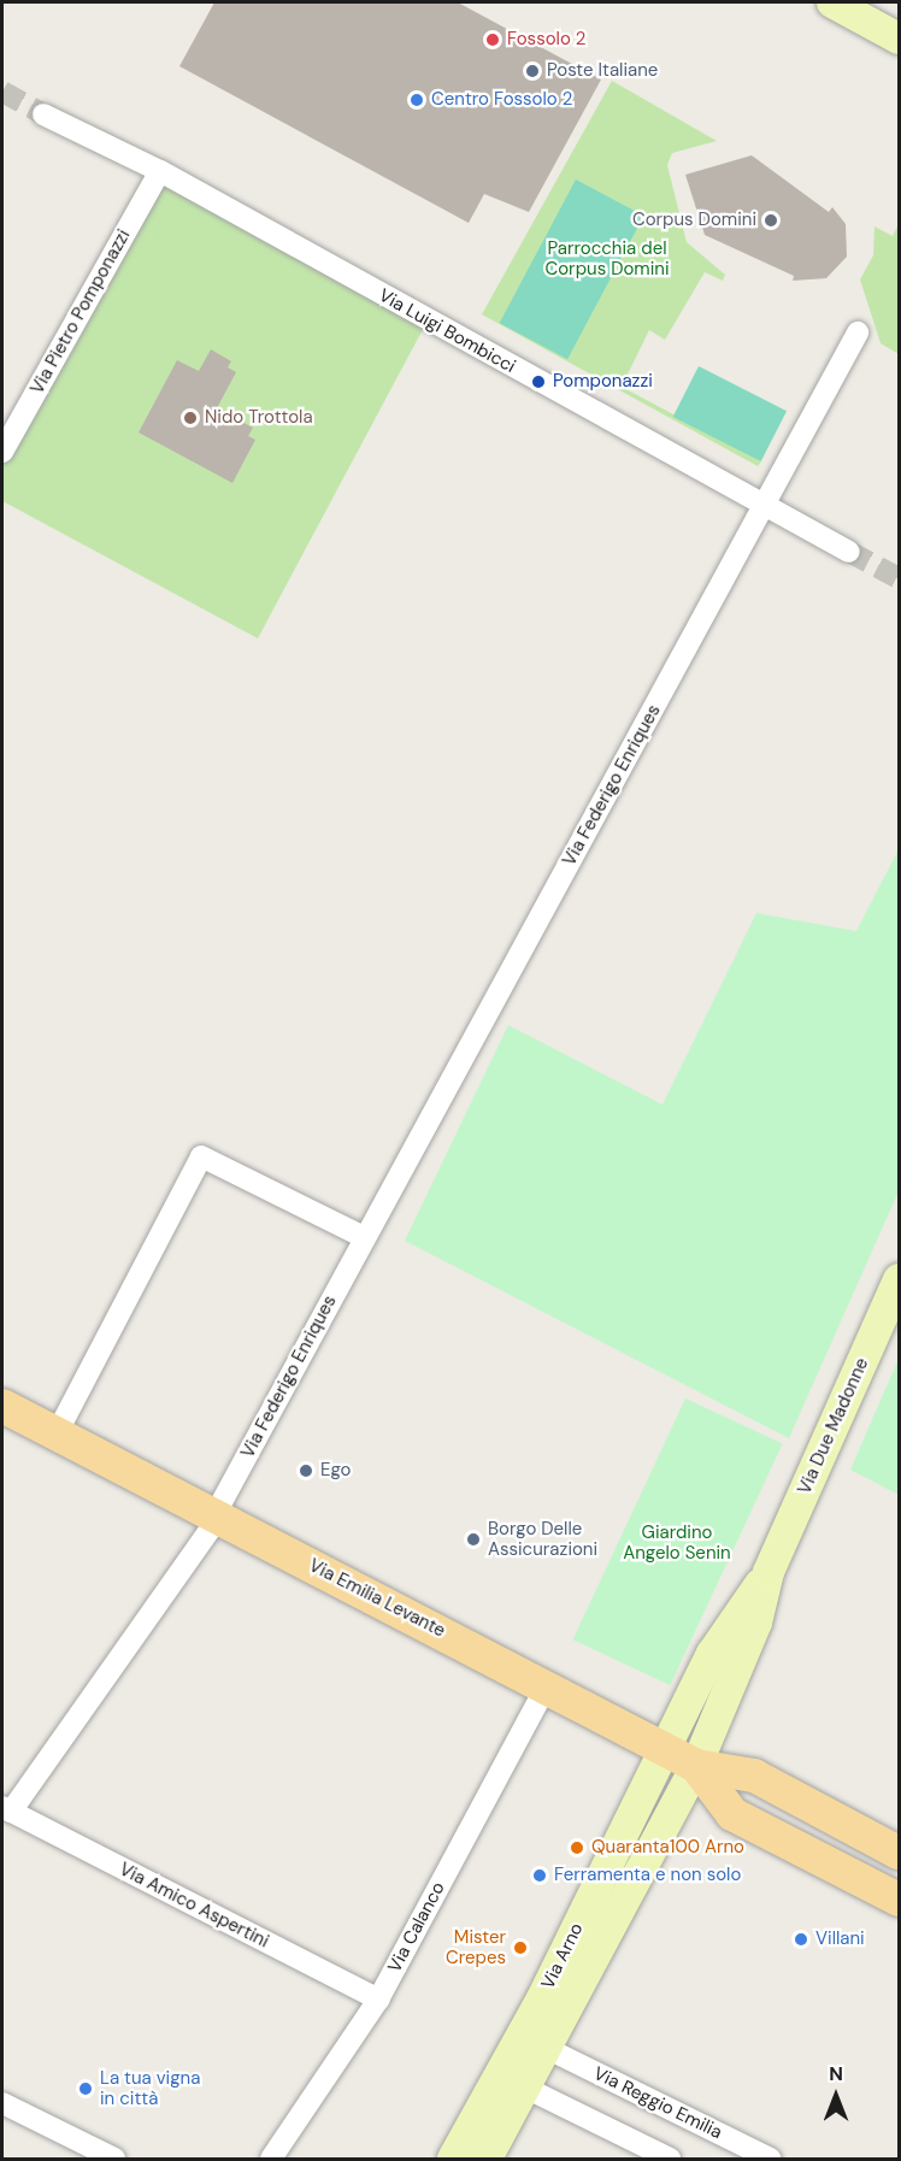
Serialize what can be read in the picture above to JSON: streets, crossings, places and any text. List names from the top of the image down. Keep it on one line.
{"streets":{"main road":["Via Emilia Levante"],"street":["Via Pietro Pomponazzi","Via Luigi Bombicci","Via Federigo Enriques","Via Due Madonne","Via Amico Aspertini","Via Calanco","Via Arno","Via Reggio Emilia"]},"crossings":[["Via Pietro Pomponazzi","Via Luigi Bombicci"],["Via Luigi Bombicci","Via Federigo Enriques"],["Via Federigo Enriques","Via Emilia Levante"],["Via Federigo Enriques","Via Amico Aspertini"],["Via Due Madonne","Via Emilia Levante"],["Via Due Madonne","Via Arno"],["Via Emilia Levante","Via Amico Aspertini"],["Via Emilia Levante","Via Calanco"],["Via Emilia Levante","Via Arno"],["Via Amico Aspertini","Via Calanco"],["Via Arno","Via Reggio Emilia"]],"parks":["Parrocchia del Corpus Domini","Giardino Angelo Senin"],"places":["Fossolo 2","Poste Italiane","Centro Fossolo 2","Corpus Domini","Pomponazzi","Nido Trottola","Ego","Borgo Delle Assicurazioni","Quaranta100 Arno","Ferramenta e non solo","Villani","Mister Crepes","La tua vigna in città"],"north":"top"}
